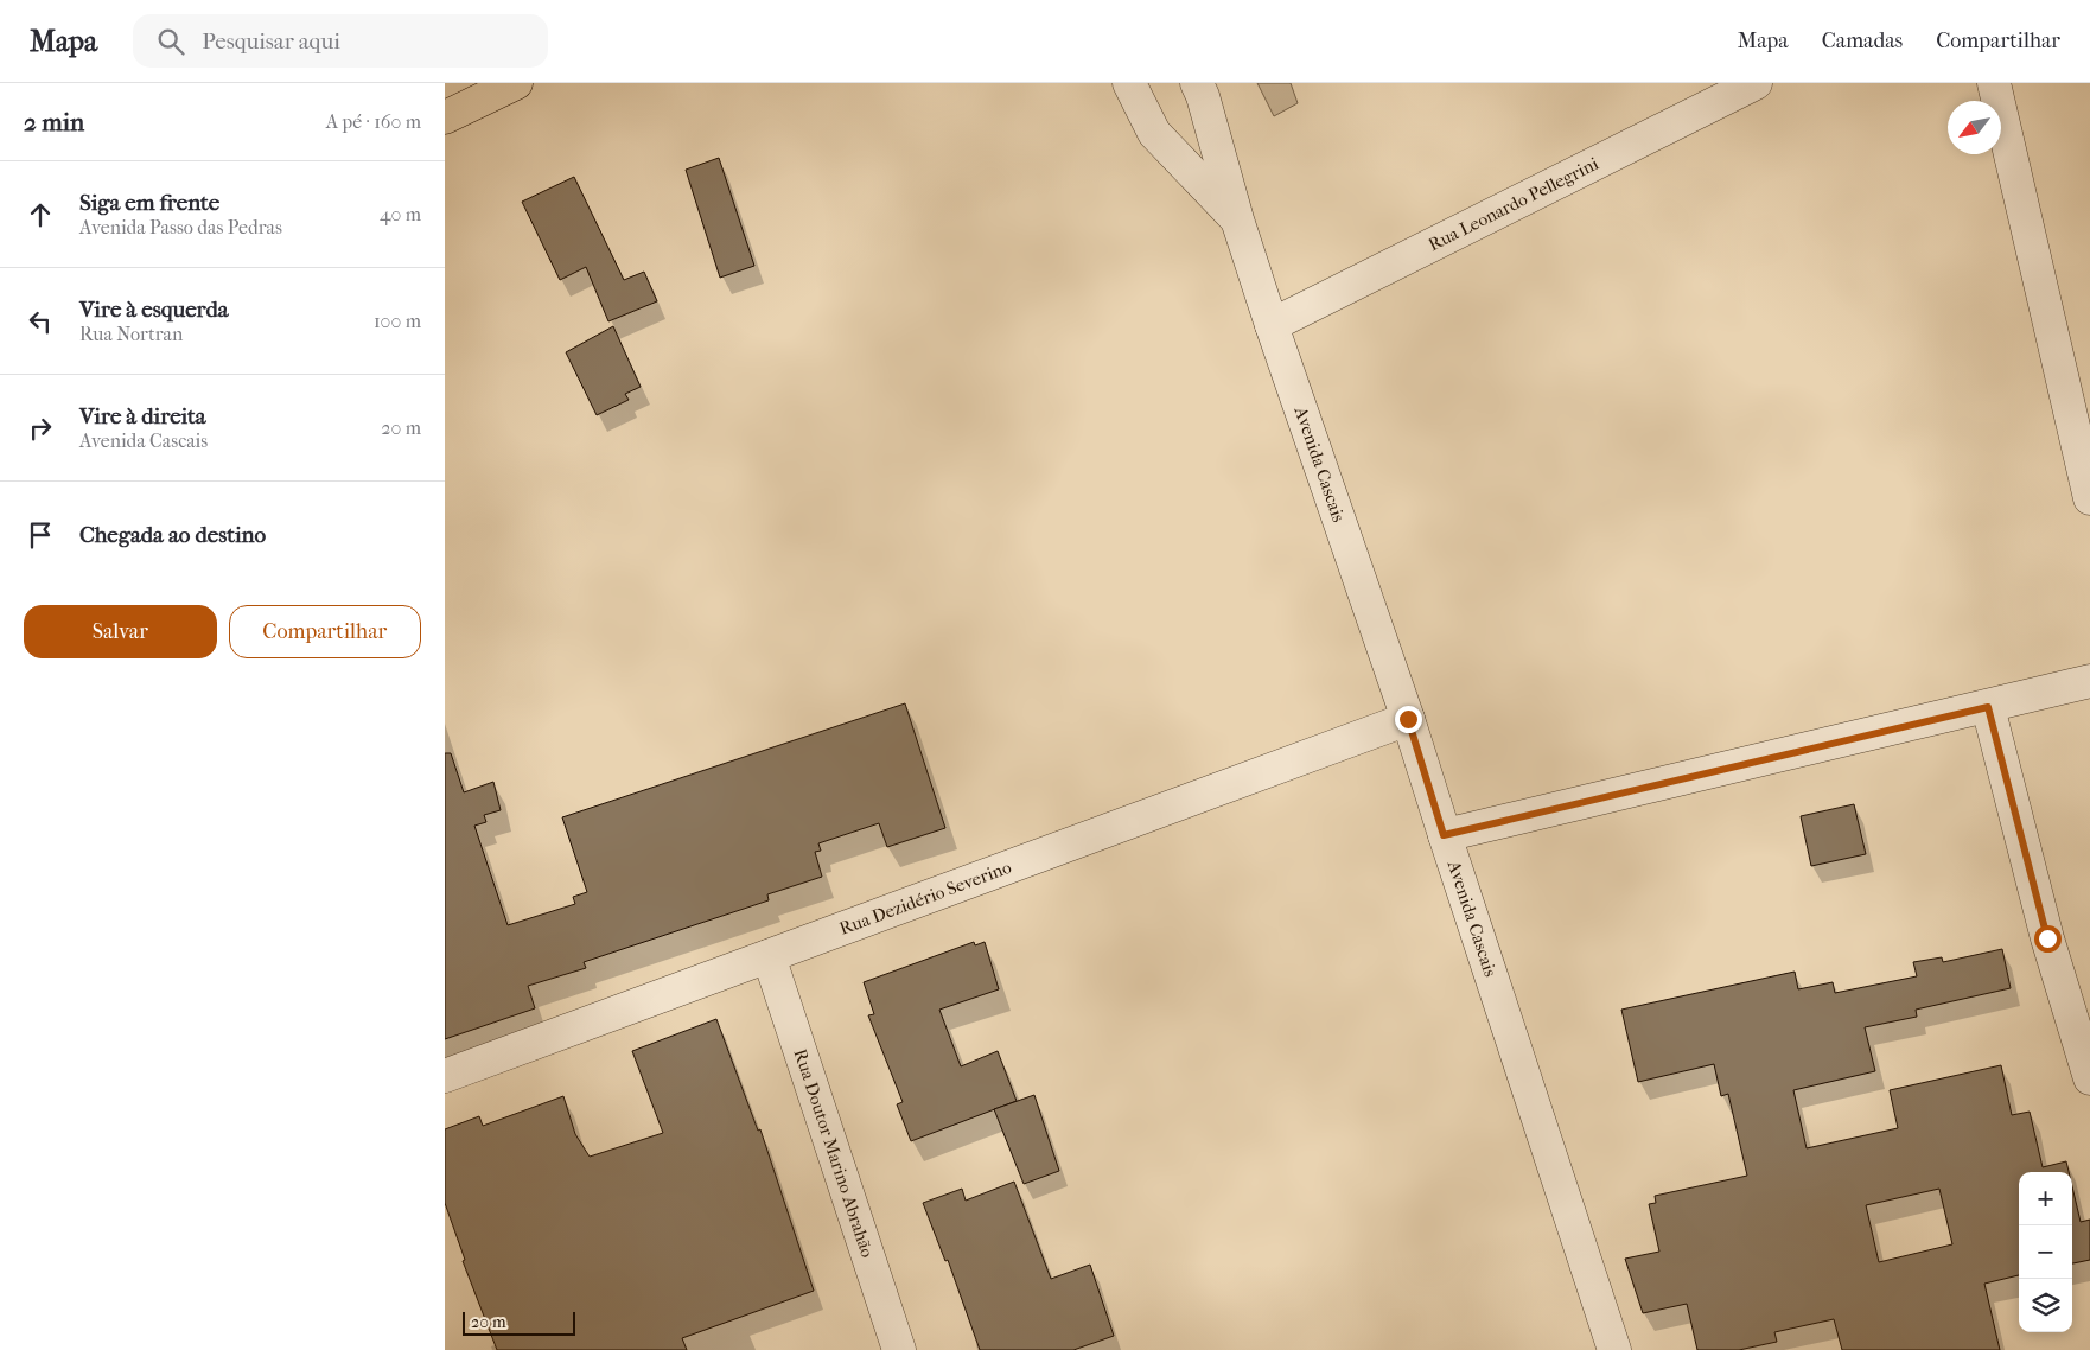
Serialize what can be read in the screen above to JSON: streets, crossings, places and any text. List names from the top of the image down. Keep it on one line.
{"streets":{"street":["Rua Leonardo Pellegrini","Avenida Cascais","Rua Dezidério Severino","Rua Doutor Marino Abrahão"]},"crossings":[["Rua Leonardo Pellegrini","Avenida Cascais"],["Avenida Cascais","Rua Dezidério Severino"],["Rua Dezidério Severino","Rua Doutor Marino Abrahão"]],"scale_bar":"20 m","north":"bottom left","page":{"header":"Mapa","search":"Pesquisar aqui","nav":["Mapa","Camadas","Compartilhar"],"heading":["2 min","A pé · 160 m"],"list":[["Siga em frente","Avenida Passo das Pedras","40 m"],["Vire à esquerda","Rua Nortran","100 m"],["Vire à direita","Avenida Cascais","20 m"],"Chegada ao destino"],"buttons":["Salvar","Compartilhar"],"map_buttons":["+","−"],"scale":"20 m"}}
